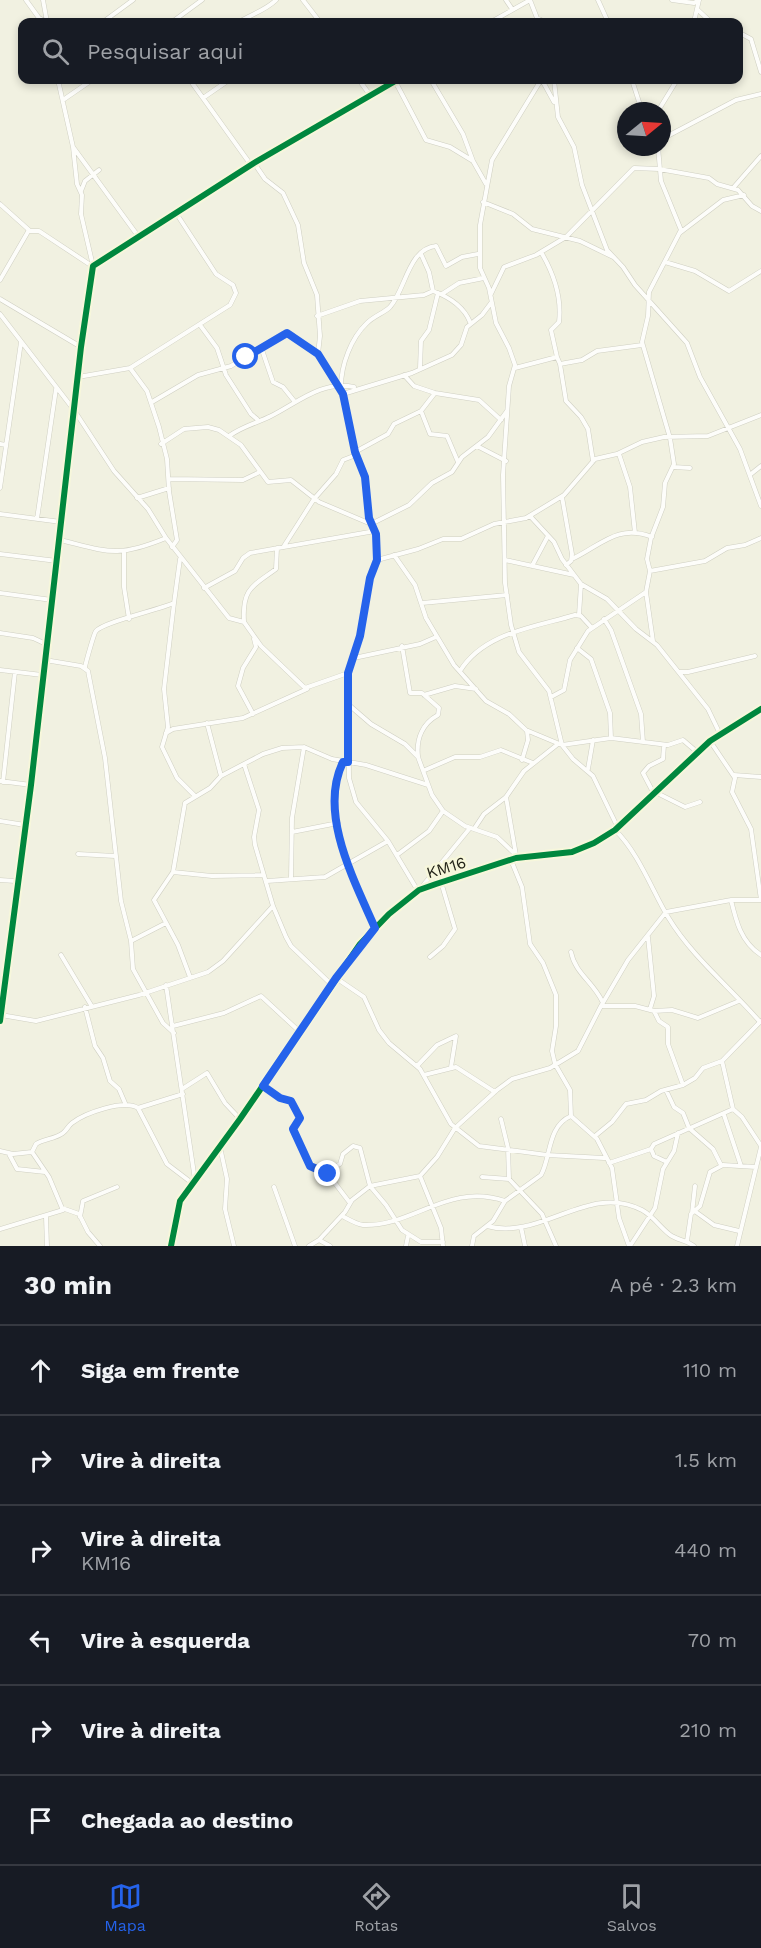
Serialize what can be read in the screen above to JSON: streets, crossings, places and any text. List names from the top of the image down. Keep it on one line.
{"streets":{"street":["KM16"]},"north":"right","page":{"search":"Pesquisar aqui","heading":["30 min","A pé · 2.3 km"],"list":[["Siga em frente","110 m"],["Vire à direita","1.5 km"],["Vire à direita","KM16","440 m"],["Vire à esquerda","70 m"],["Vire à direita","210 m"],"Chegada ao destino"],"nav":["Mapa","Rotas","Salvos"]}}
